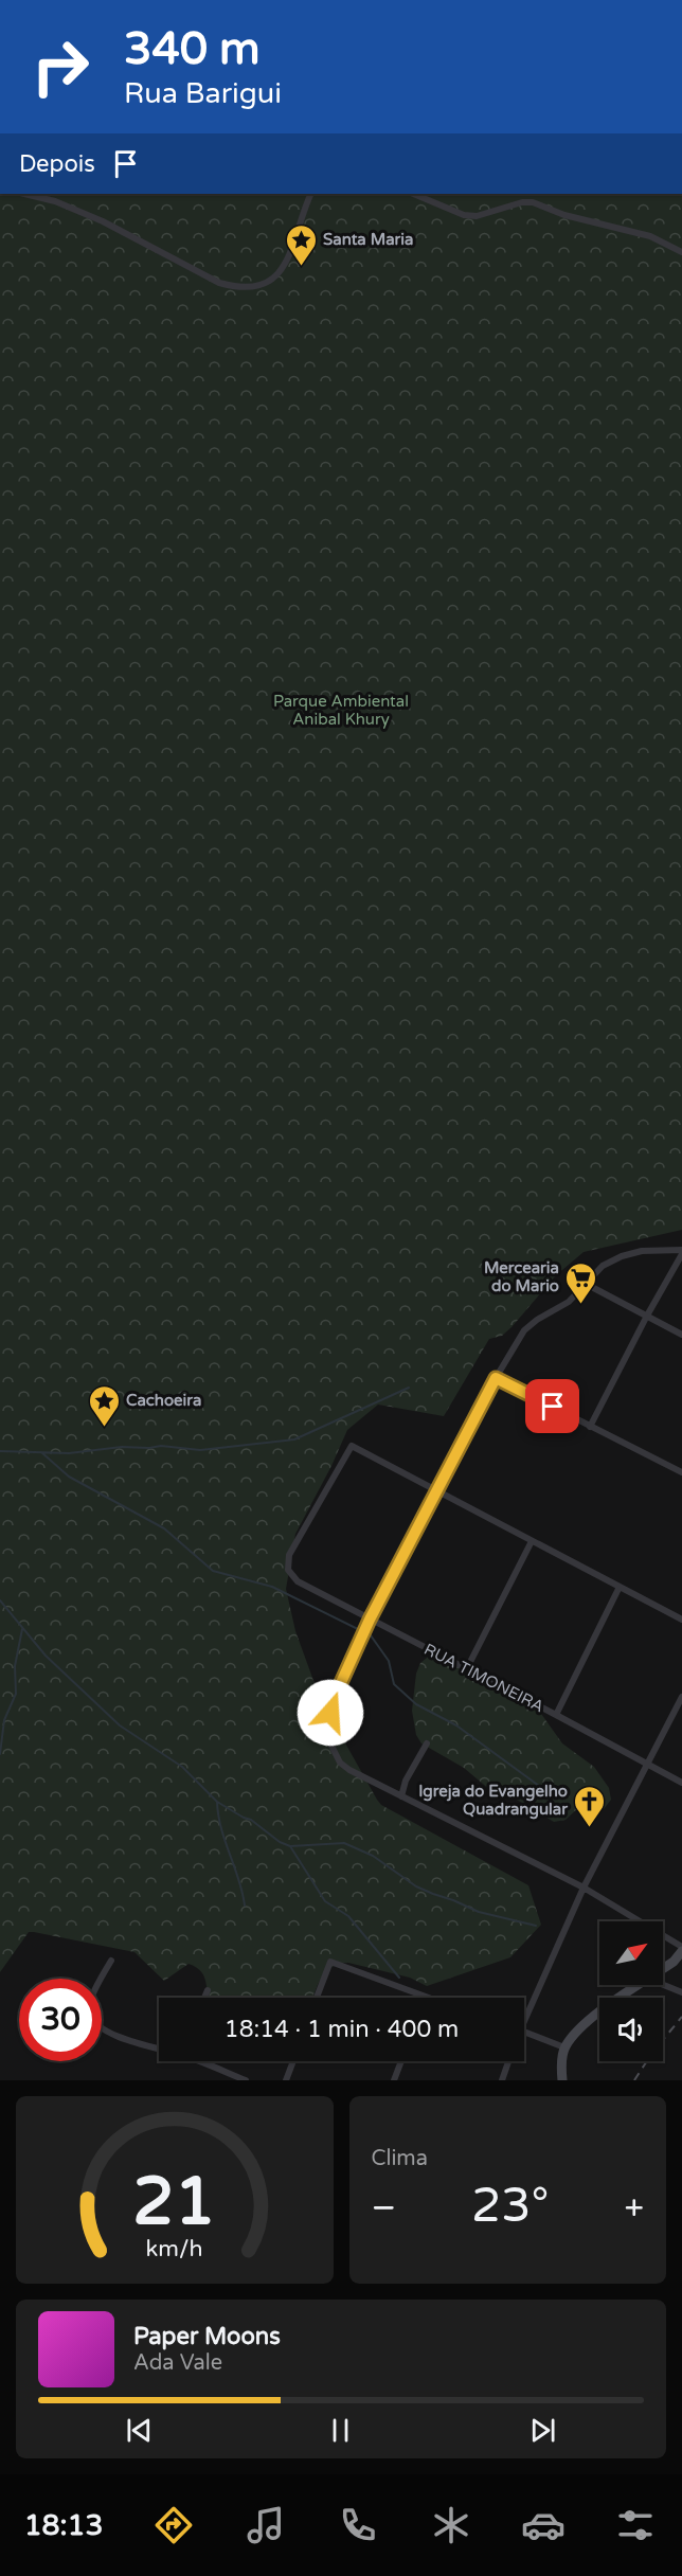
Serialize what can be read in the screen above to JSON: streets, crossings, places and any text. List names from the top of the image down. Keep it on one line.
{"streets":{"street":["RUA TIMONEIRA"]},"parks":["Parque Ambiental Anibal Khury"],"places":{"place":["Santa Maria","Cachoeira"],"supermarket":["Mercearia do Mario"],"church":["Igreja do Evangelho Quadrangular"]},"north":"top right","page":{"turn":["340 m","Rua Barigui"],"then":"Depois","limit":"30","trip":"18:14 · 1 min · 400 m","tile":"Clima","heat":["−","23°","+"],"song":["Paper Moons","Ada Vale"],"tabs":"18:13","gauge":["21","km/h"]}}
